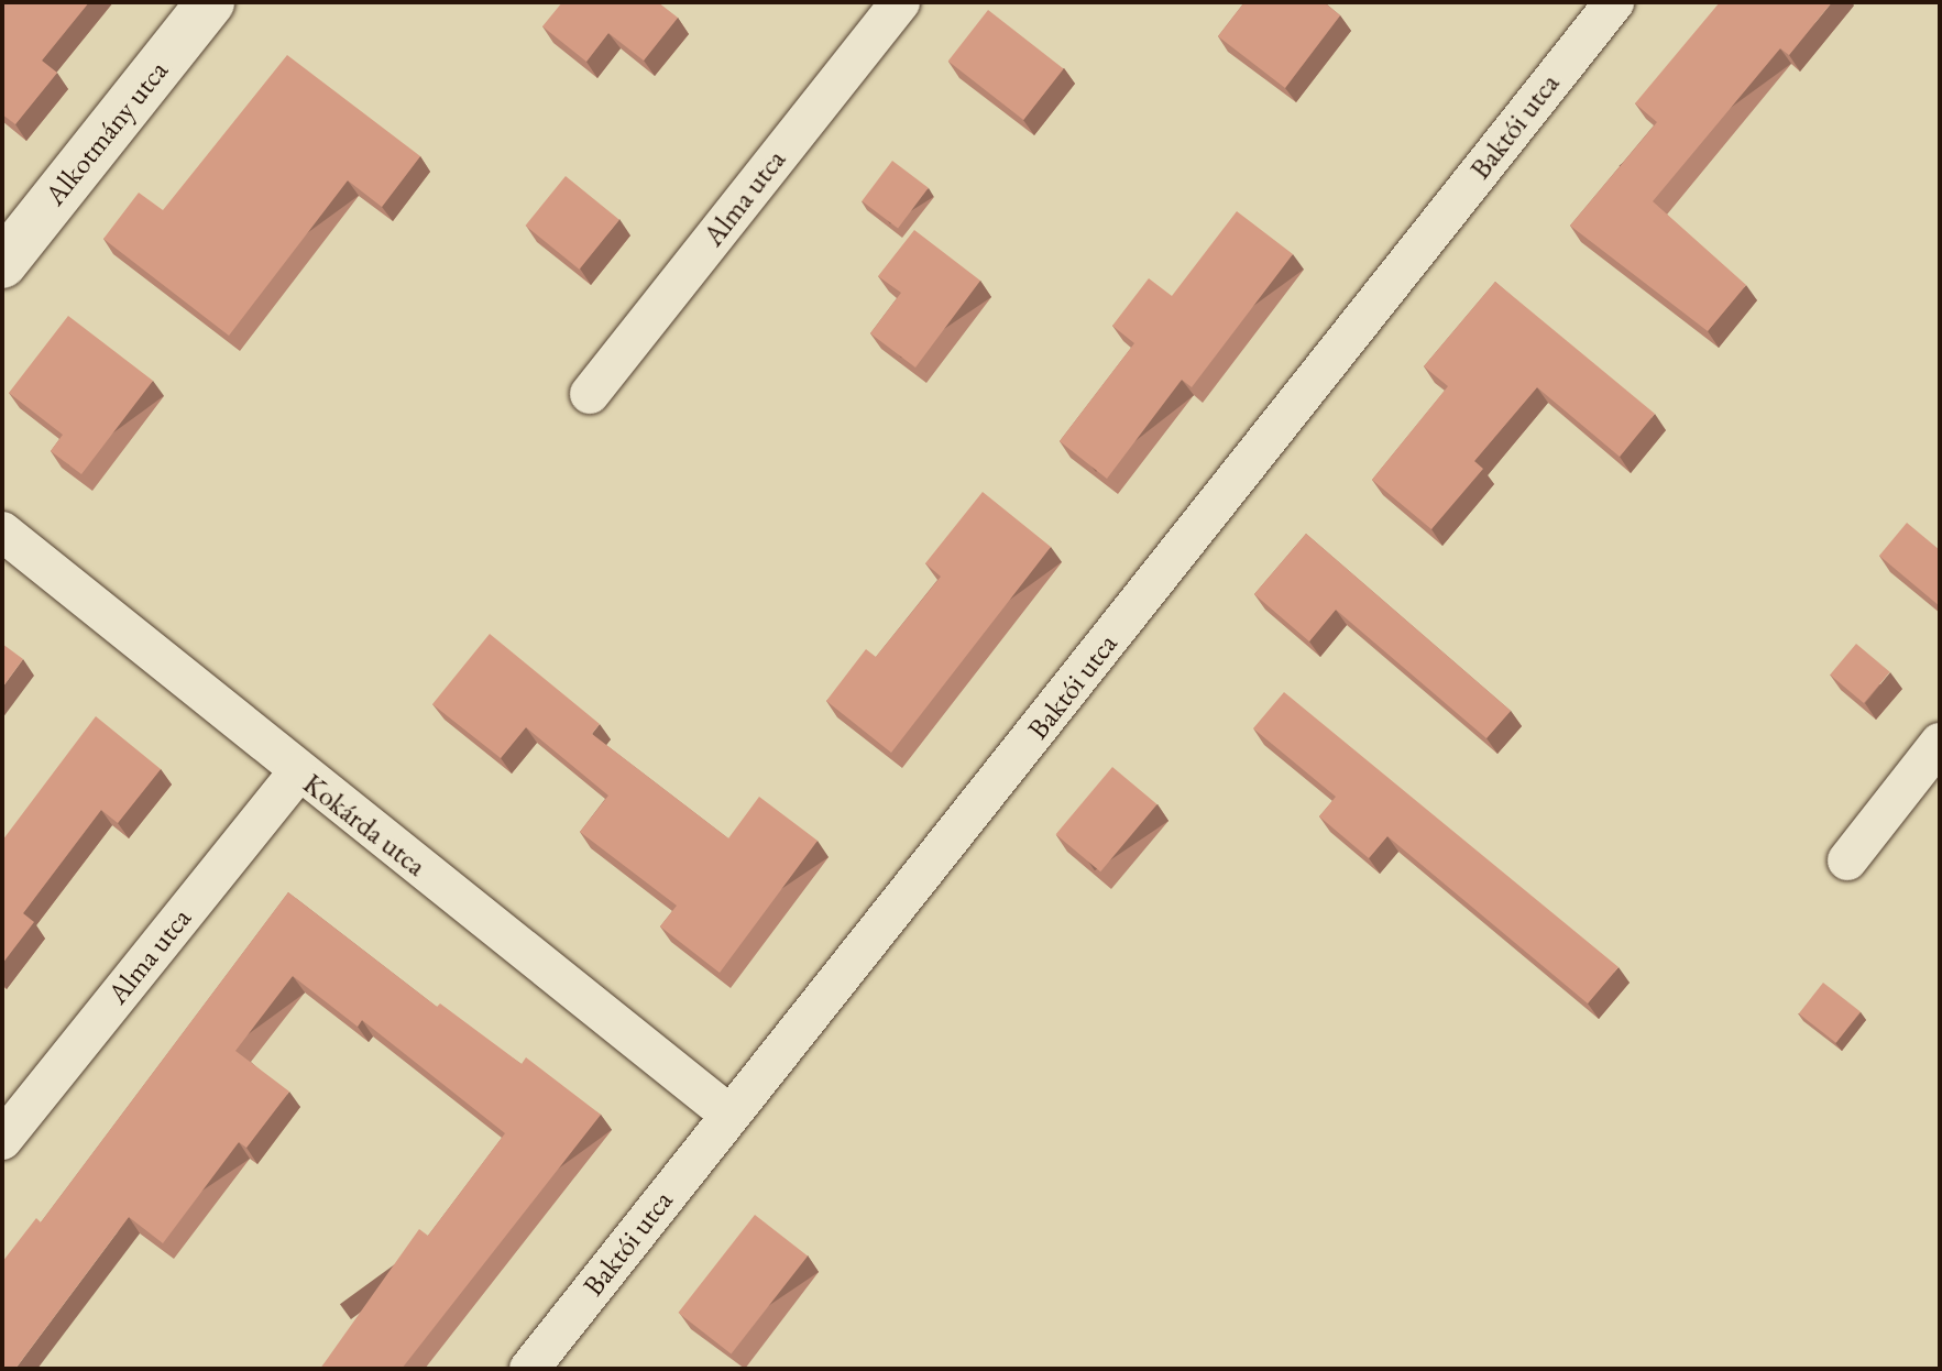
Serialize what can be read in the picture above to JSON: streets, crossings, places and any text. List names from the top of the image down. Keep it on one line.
{"streets":{"street":["Baktói utca","Alkotmány utca","Alma utca","Kokárda utca"]},"crossings":[["Baktói utca","Kokárda utca"],["Alma utca","Kokárda utca"]]}
